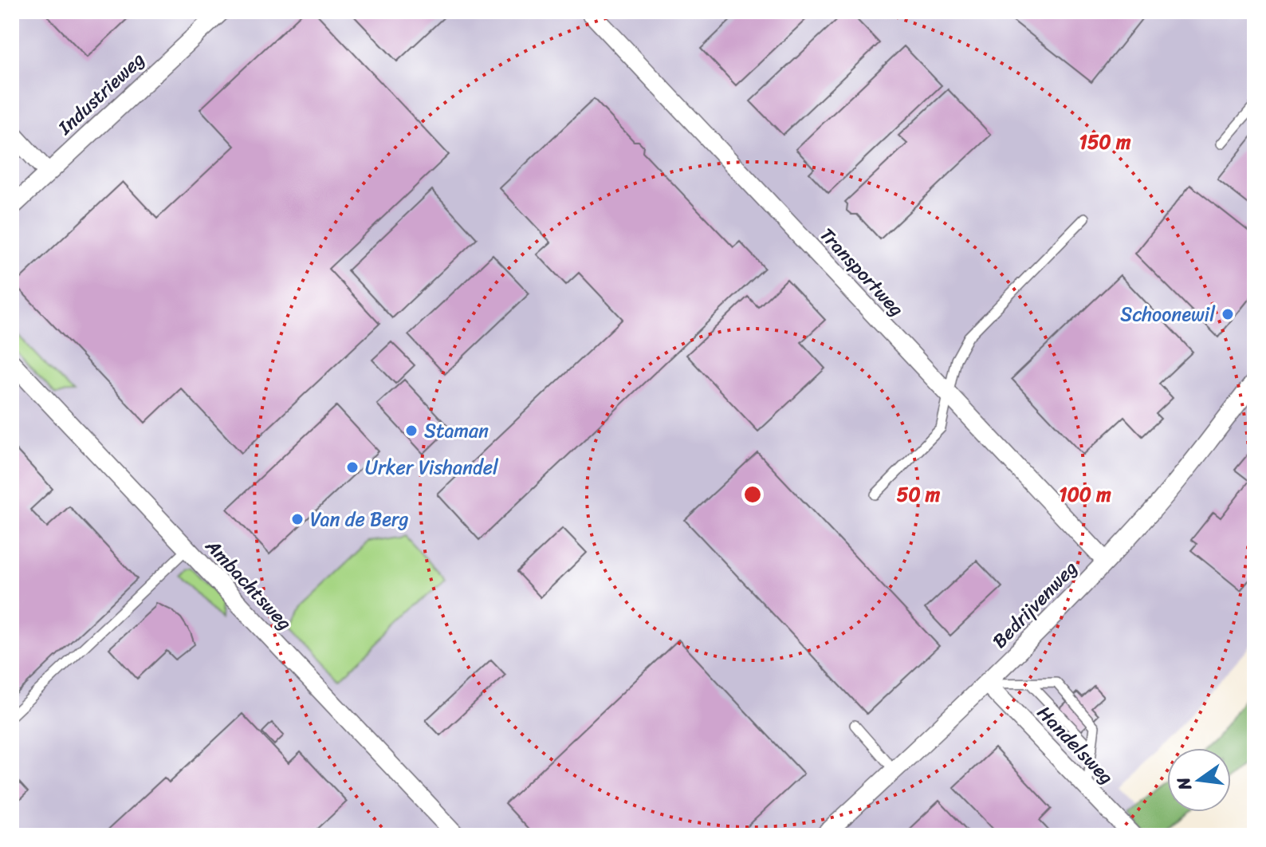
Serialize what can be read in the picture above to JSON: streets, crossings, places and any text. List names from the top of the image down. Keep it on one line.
{"streets":{"street":["Industrieweg","Transportweg","Ambachtsweg","Bedrijvenweg","Handelsweg"]},"crossings":[["Transportweg","Bedrijvenweg"],["Bedrijvenweg","Handelsweg"]],"places":["Schoonewil","Staman","Urker Vishandel","Van de Berg"],"north":"left","rings":["150 m","50 m","100 m"]}
